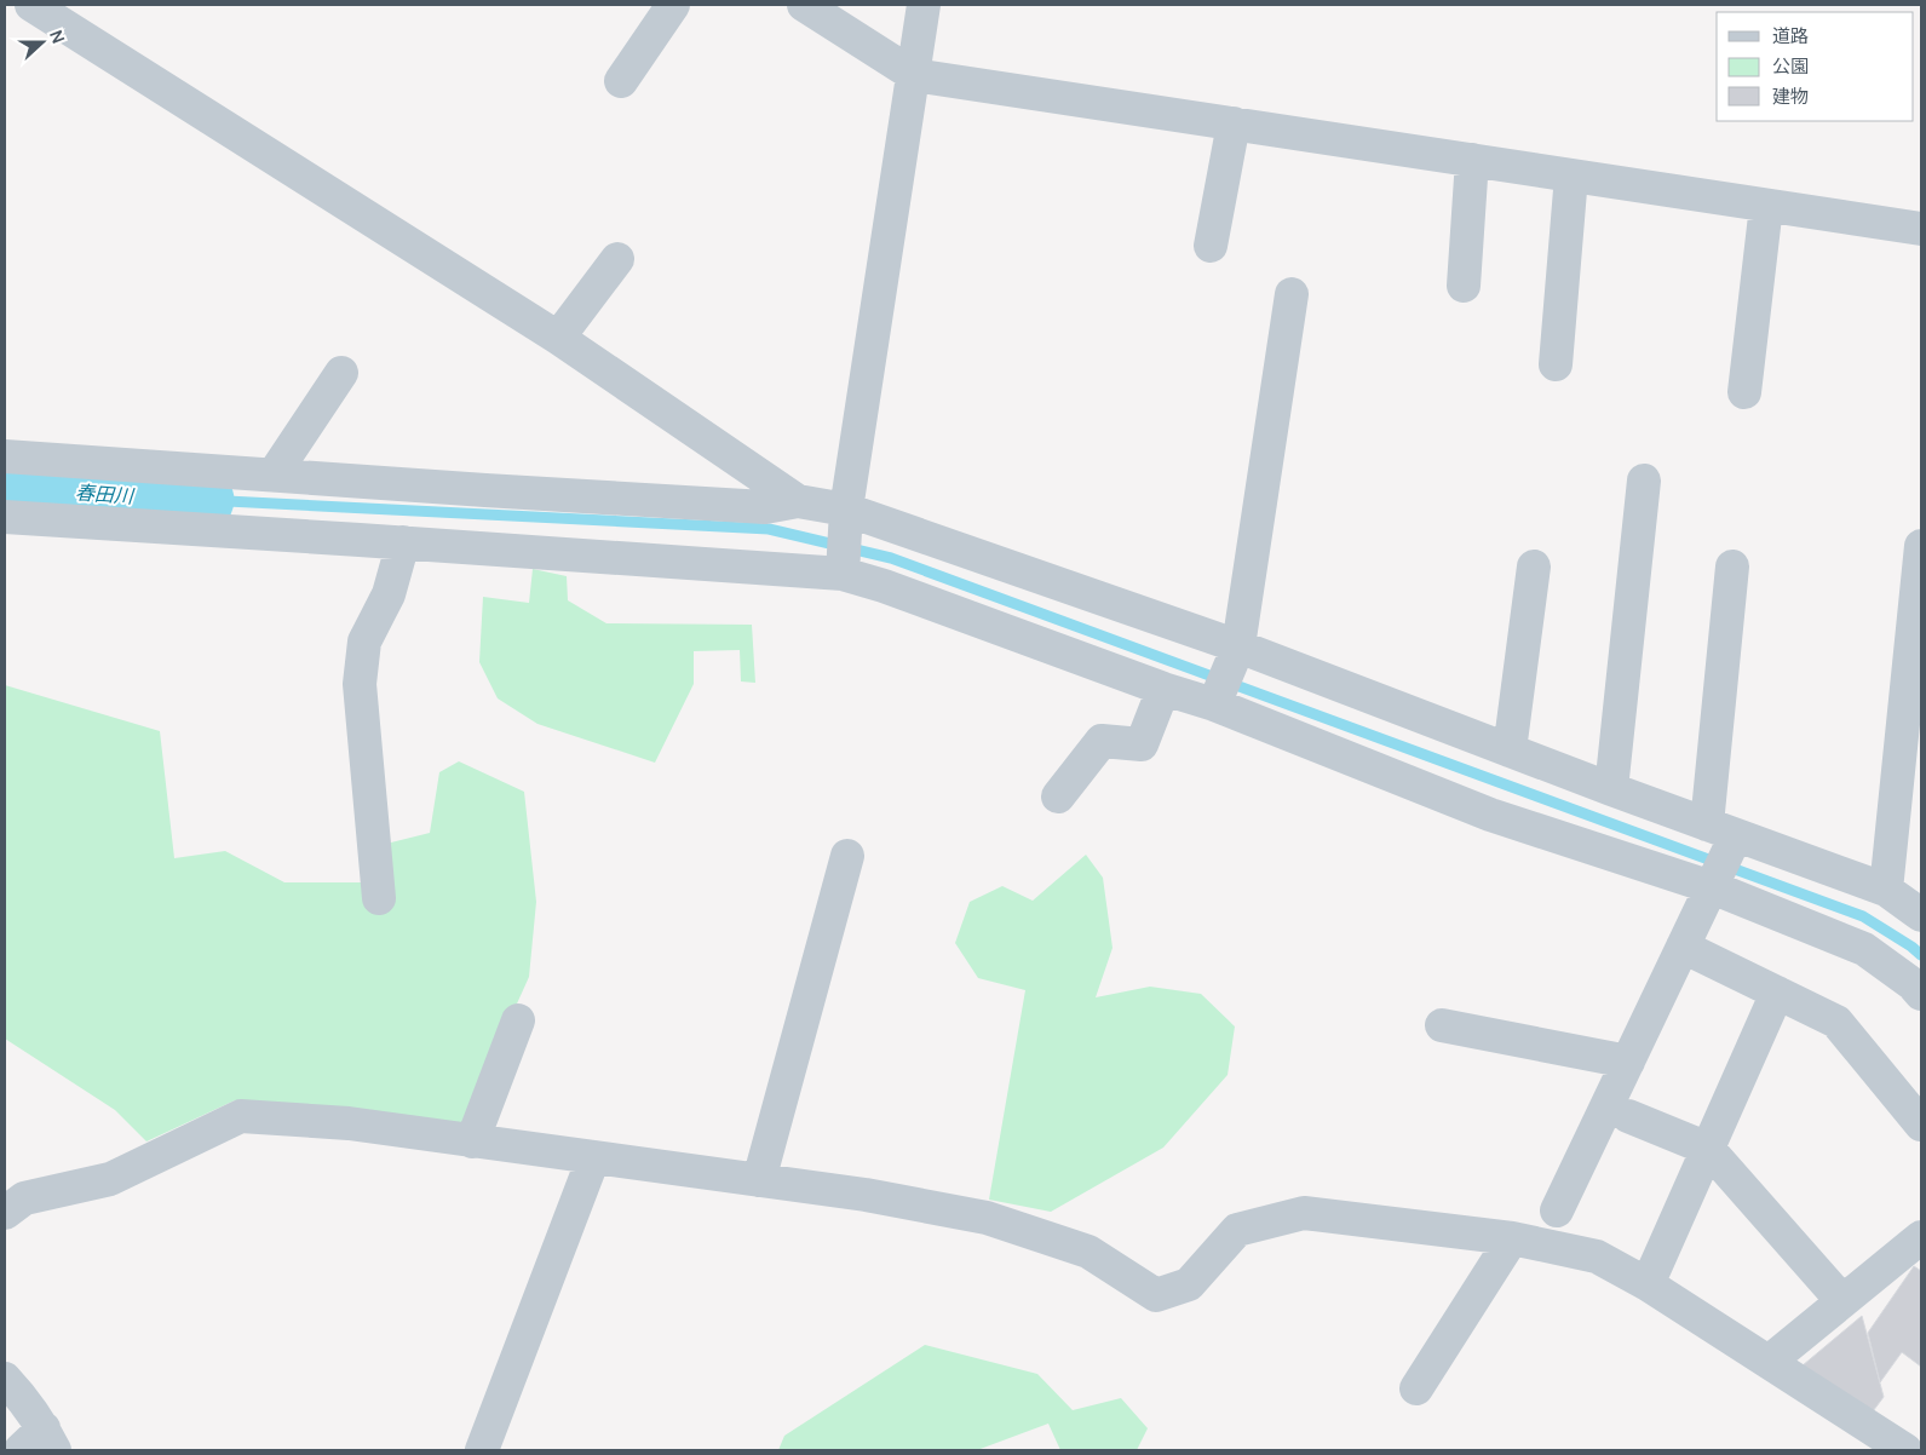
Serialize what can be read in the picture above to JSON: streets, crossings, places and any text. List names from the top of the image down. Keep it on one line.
{"water":["春田川"],"legend":["道路","公園","建物"],"north":"right"}
